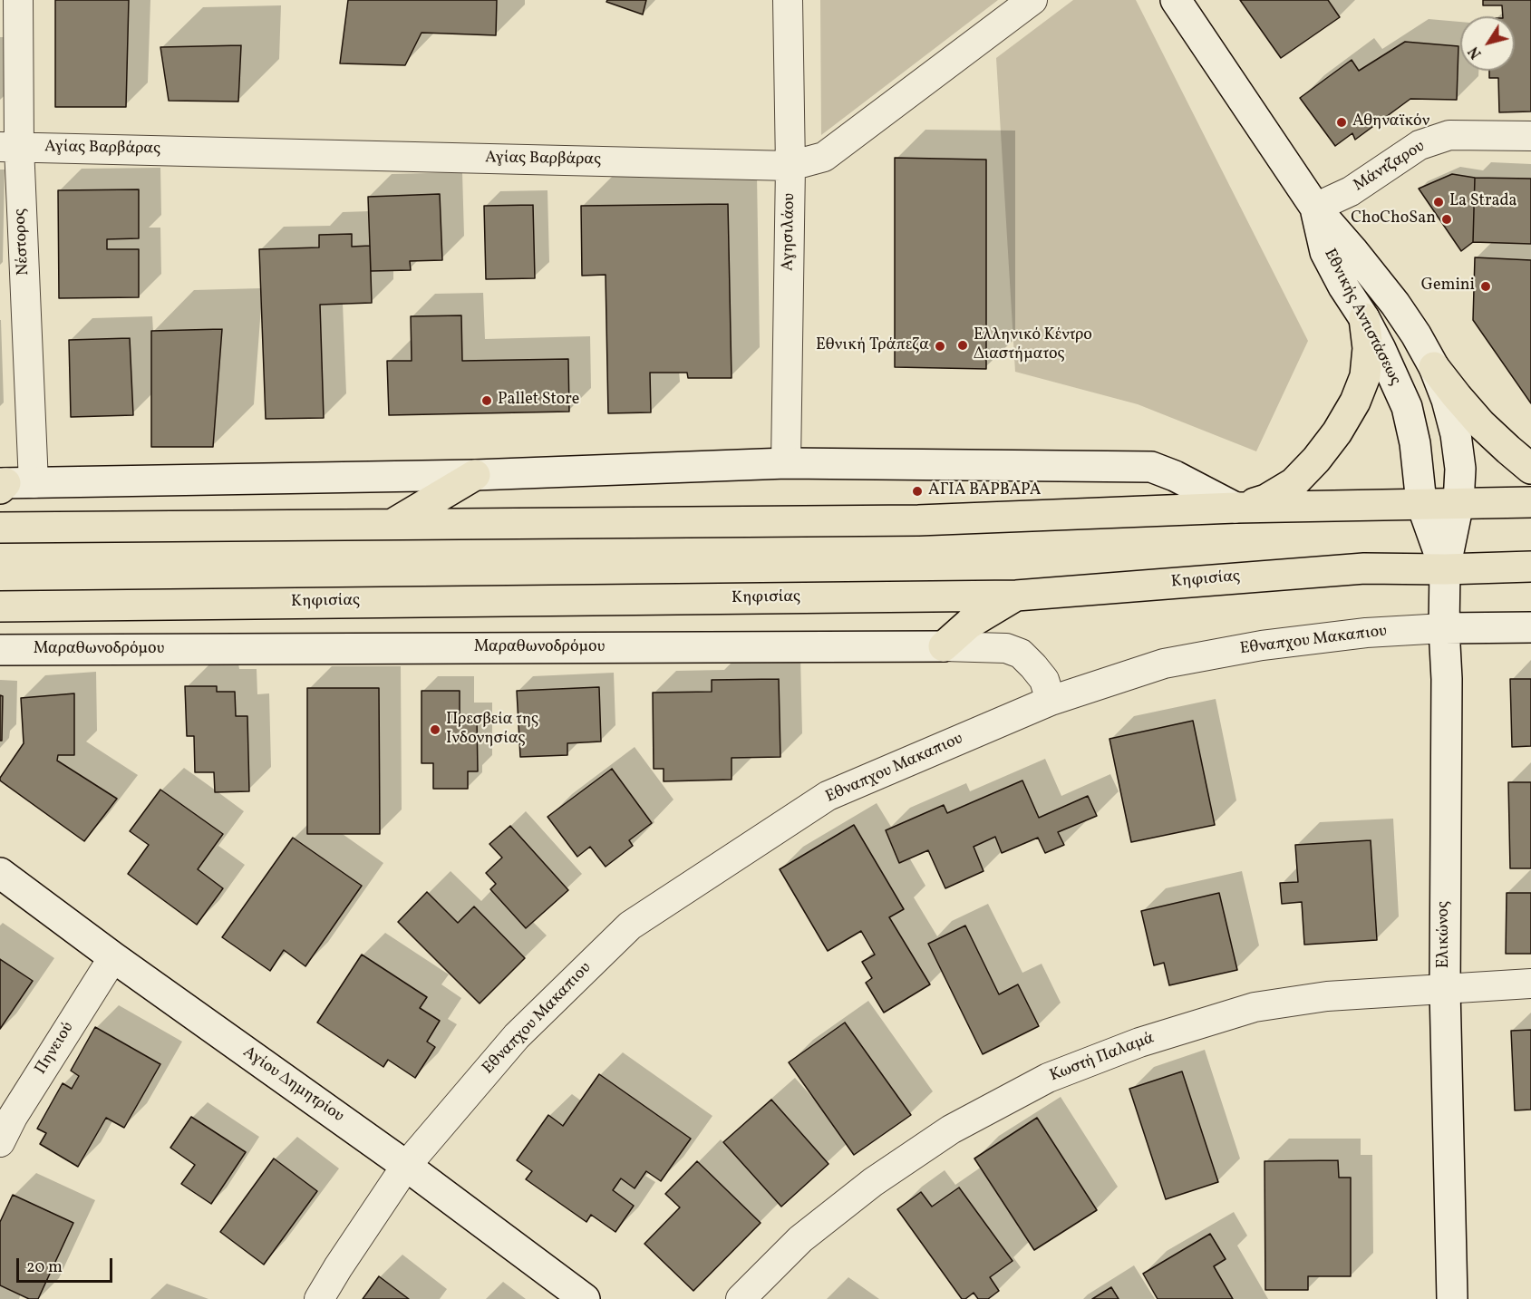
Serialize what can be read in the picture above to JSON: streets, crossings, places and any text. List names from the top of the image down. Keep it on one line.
{"streets":{"main road":["Κηφισίας"],"street":["Αγίας Βαρβάρας","Μάντζαρου","Αγησιλάου","Νέστορος","Εθνικής Αντιστάσεως","Εθναπχου Μακαπιου","Μαραθωνοδρόμου","Ελικώνος","Πηνειού","Κωστή Παλαμά","Αγίου Δημητρίου"]},"crossings":[["Αγίας Βαρβάρας","Αγησιλάου"],["Αγίας Βαρβάρας","Νέστορος"],["Μάντζαρου","Εθνικής Αντιστάσεως"],["Εθνικής Αντιστάσεως","Κηφισίας"],["Εθνικής Αντιστάσεως","Ελικώνος"],["Κηφισίας","Ελικώνος"],["Εθναπχου Μακαπιου","Μαραθωνοδρόμου"],["Εθναπχου Μακαπιου","Ελικώνος"],["Εθναπχου Μακαπιου","Αγίου Δημητρίου"],["Ελικώνος","Κωστή Παλαμά"],["Πηνειού","Αγίου Δημητρίου"]],"places":["Αθηναϊκόν","La Strada","ChoChoSan","Gemini","Ελληνικό Κέντρο Διαστήματος","Εθνική Τράπεζα","Pallet Store","ΑΓΙΑ ΒΑΡΒΑΡΑ","Πρεσβεία της Ινδονησίας"],"scale_bar":"20 m","north":"bottom left"}
